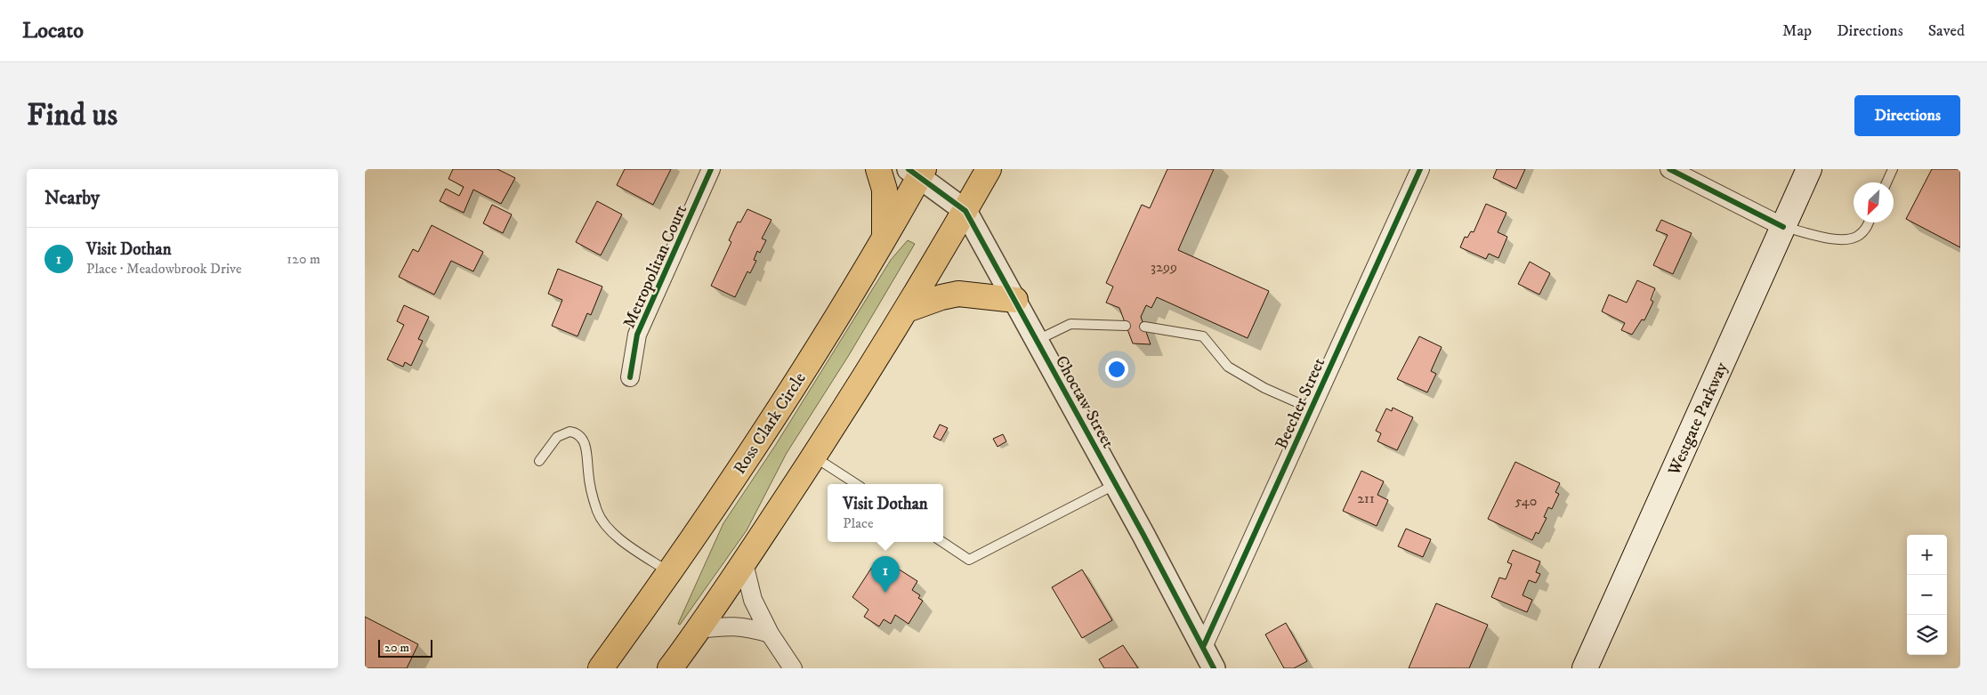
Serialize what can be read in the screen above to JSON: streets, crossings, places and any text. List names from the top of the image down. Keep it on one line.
{"streets":{"highway":["Ross Clark Circle"],"main road":["Westgate Parkway"],"street":["Metropolitan Court","Choctaw Street","Beecher Street"]},"crossings":[["Choctaw Street","Beecher Street"],["Choctaw Street","Ross Clark Circle"]],"house_numbers":["3299","211","540"],"scale_bar":"20 m","north":"bottom left","page":{"header":"Locato","nav":["Map","Directions","Saved"],"buttons":"Directions","title":"Find us","heading":"Nearby","list":[{"mark":"1","name":"Visit Dothan","note":"Place · Meadowbrook Drive","value":"120 m"}],"popup":["Visit Dothan","Place"],"map_buttons":["+","−"],"pins":"1","scale":"20 m"}}
